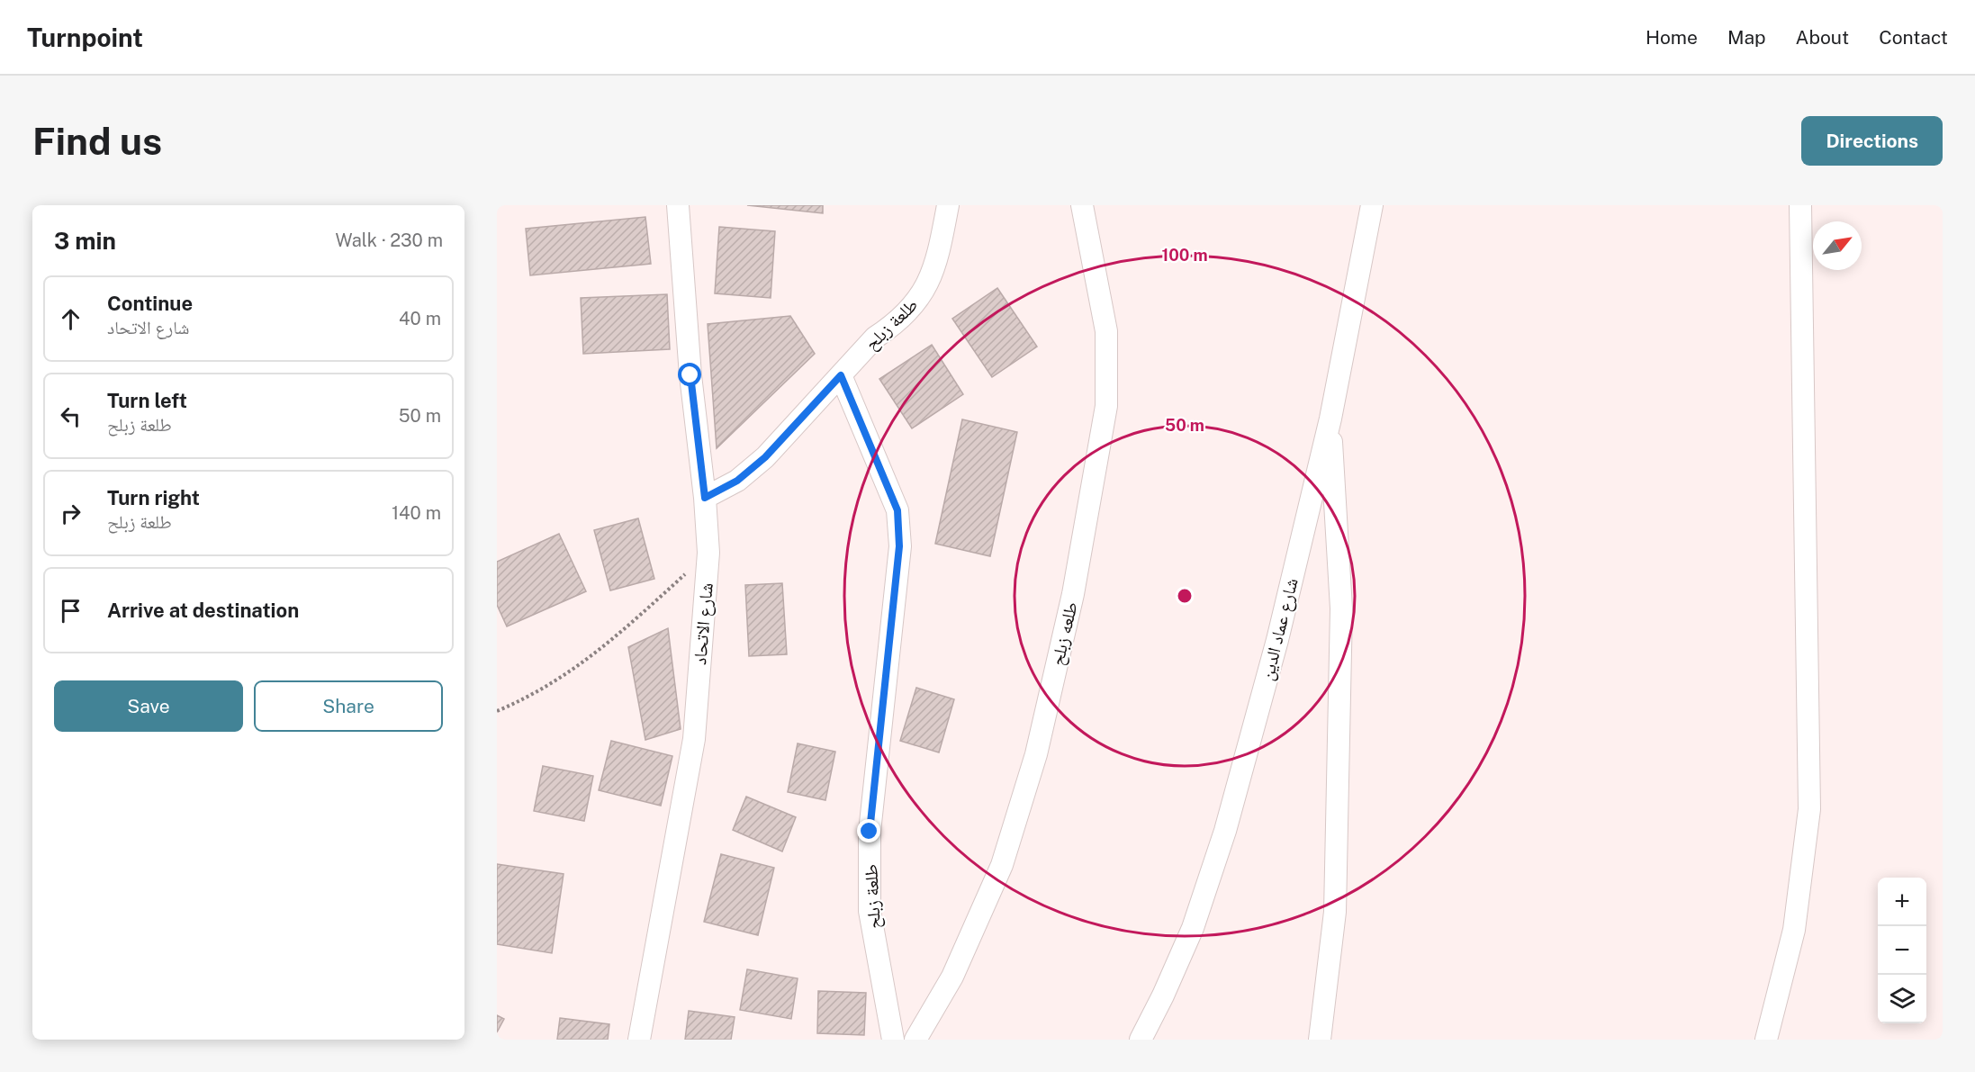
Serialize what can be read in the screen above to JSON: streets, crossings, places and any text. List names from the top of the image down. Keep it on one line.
{"streets":{"street":["طلعة زبلح","شارع الاتحاد","شارع عماد الدين","طلعه زبلح"]},"crossings":[["طلعة زبلح","شارع الاتحاد"]],"north":"top right","page":{"header":"Turnpoint","nav":["Home","Map","About","Contact"],"buttons":["Directions",["Save","Share"]],"title":"Find us","heading":["3 min","Walk · 230 m"],"list":[["Continue","شارع الاتحاد","40 m"],["Turn left","طلعة زبلح","50 m"],["Turn right","طلعة زبلح","140 m"],"Arrive at destination"],"map_buttons":["+","−"]},"rings":["100 m","50 m"]}
